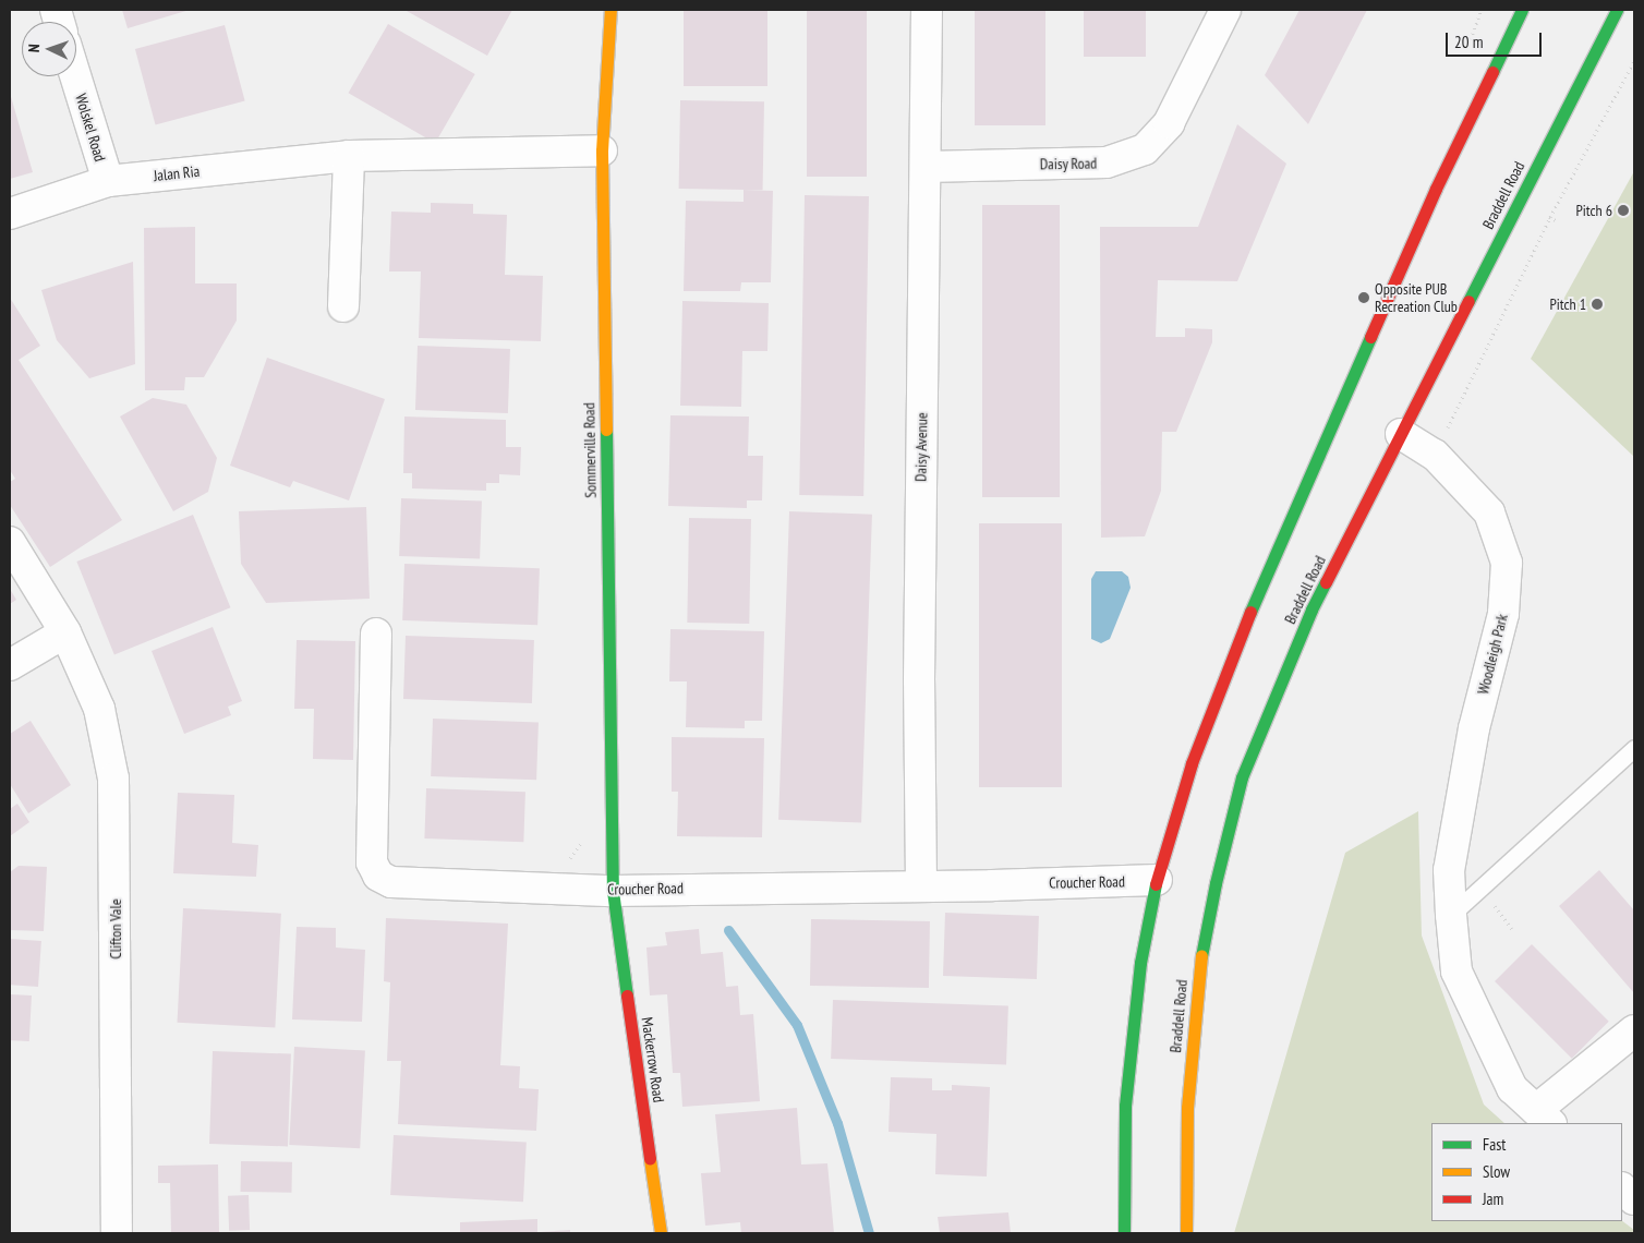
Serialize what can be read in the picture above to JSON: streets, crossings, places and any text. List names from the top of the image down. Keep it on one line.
{"streets":{"main road":["Braddell Road","Sommerville Road","Mackerrow Road"],"street":["Wolskel Road","Daisy Road","Jalan Ria","Daisy Avenue","Woodleigh Park","Croucher Road","Clifton Vale"]},"crossings":[["Wolskel Road","Jalan Ria"],["Daisy Road","Daisy Avenue"],["Jalan Ria","Sommerville Road"],["Braddell Road","Woodleigh Park"],["Daisy Avenue","Croucher Road"],["Sommerville Road","Croucher Road"],["Sommerville Road","Mackerrow Road"],["Croucher Road","Mackerrow Road"]],"places":["Pitch 6","Opposite PUB Recreation Club","Pitch 1"],"legend":["Fast","Slow","Jam"],"scale_bar":"20 m","north":"left"}
